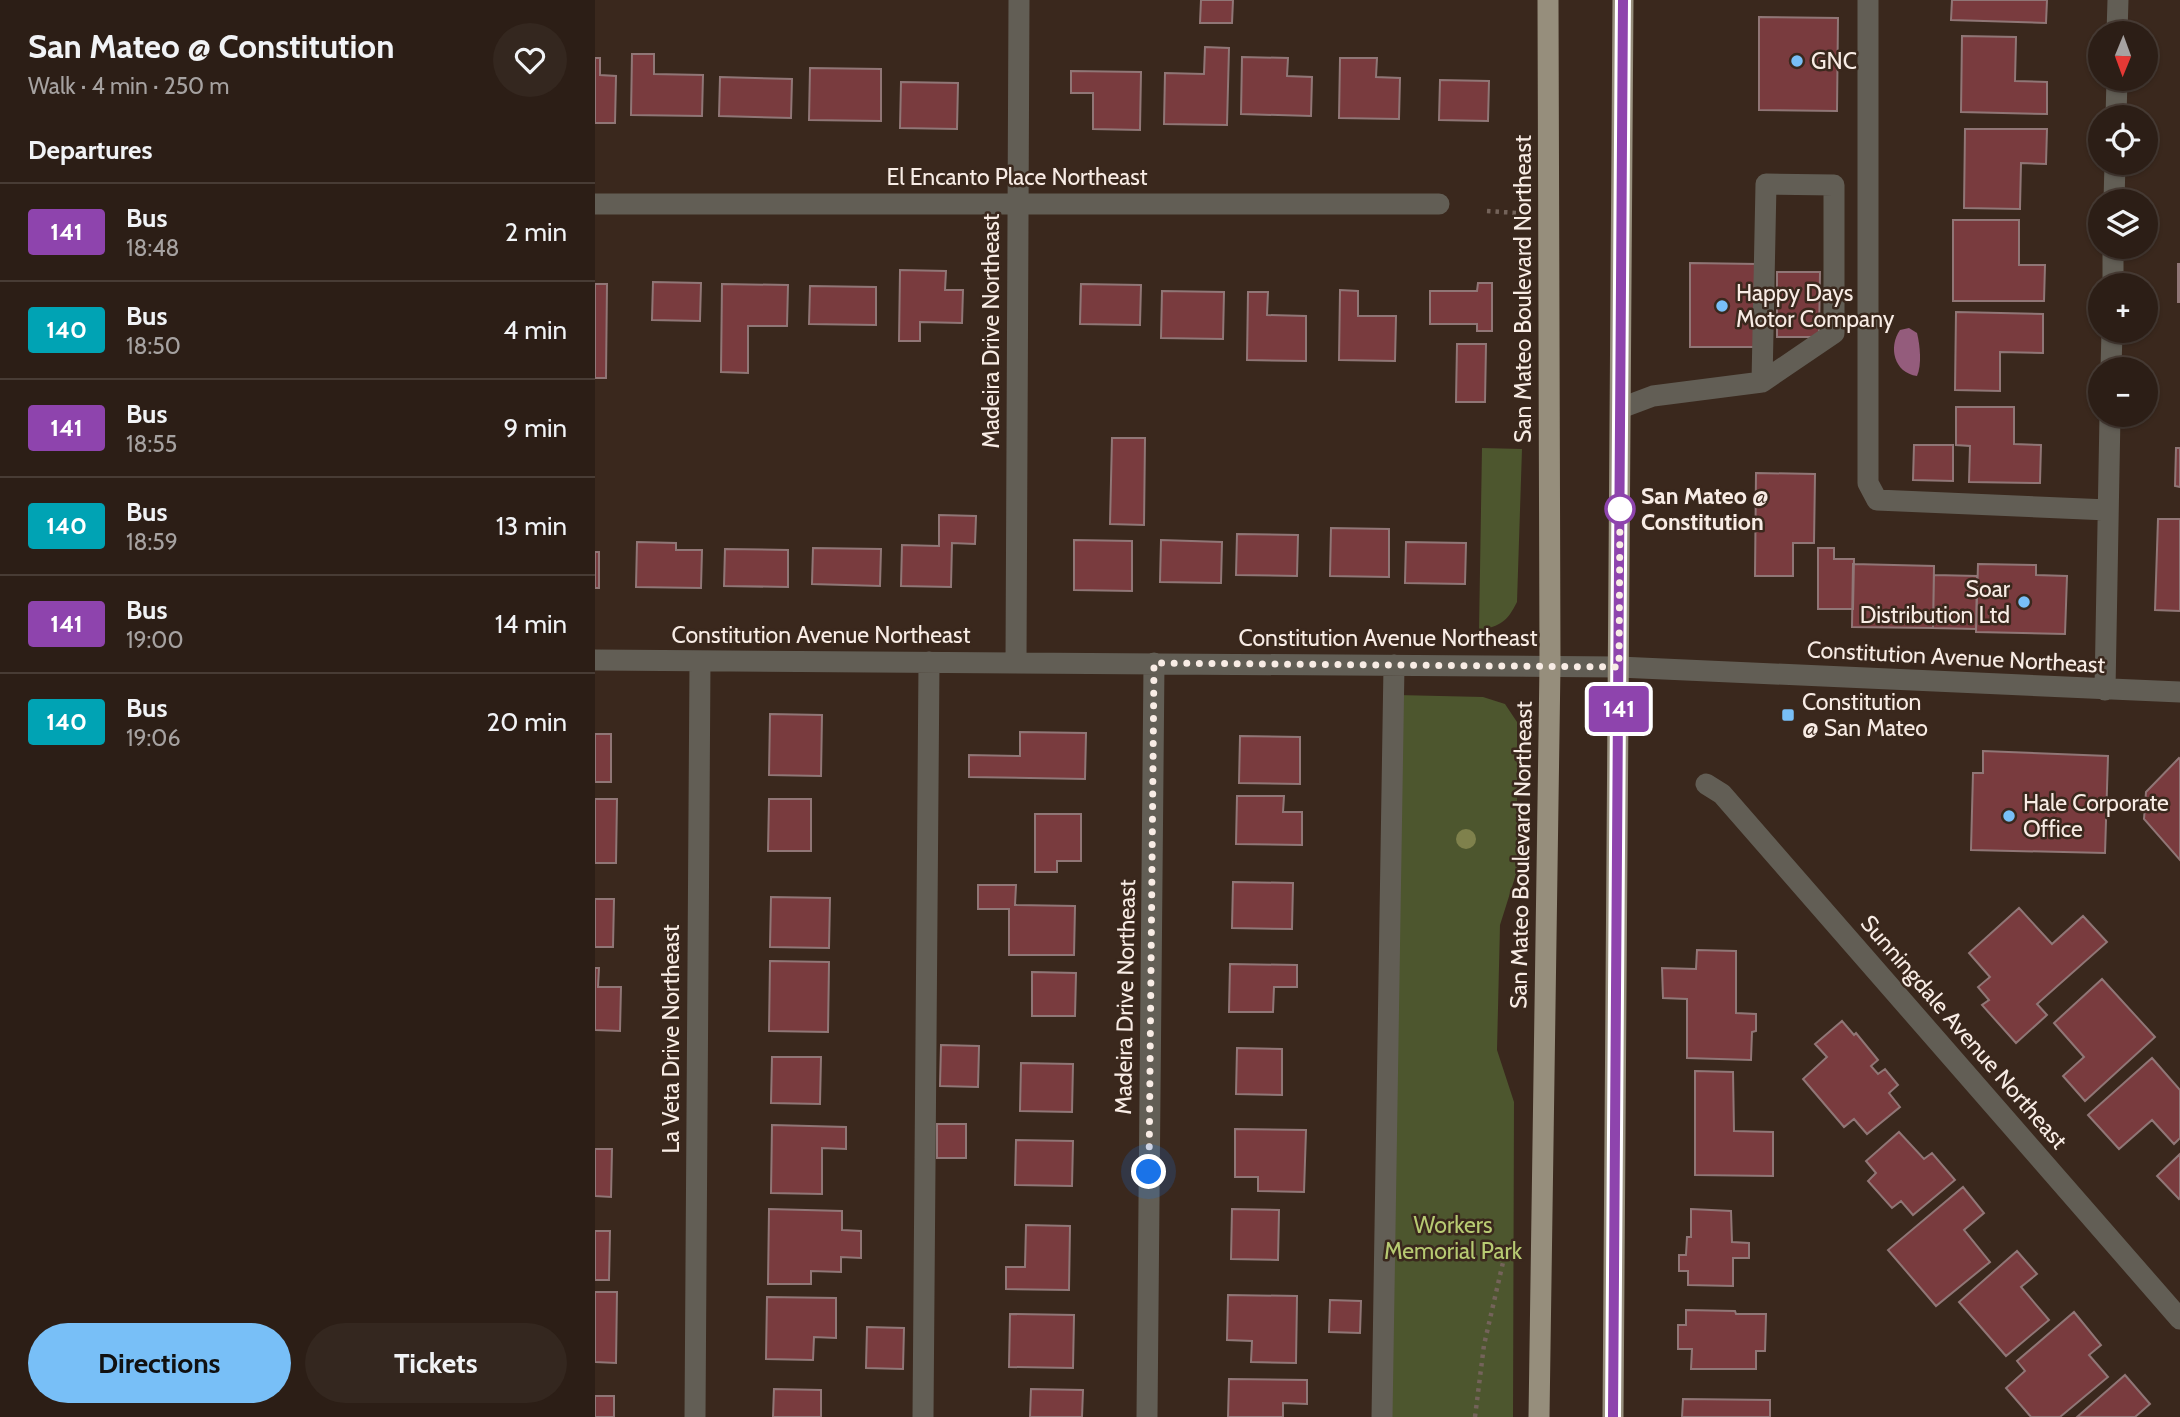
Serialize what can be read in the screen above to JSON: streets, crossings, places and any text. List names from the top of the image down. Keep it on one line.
{"streets":{"main road":["San Mateo Boulevard Northeast"],"street":["El Encanto Place Northeast","Madeira Drive Northeast","Constitution Avenue Northeast","Sunningdale Avenue Northeast","La Veta Drive Northeast"]},"crossings":[["El Encanto Place Northeast","Madeira Drive Northeast"],["San Mateo Boulevard Northeast","Constitution Avenue Northeast"],["Madeira Drive Northeast","Constitution Avenue Northeast"],["Constitution Avenue Northeast","La Veta Drive Northeast"]],"parks":["Workers Memorial Park"],"places":{"other":["GNC","Happy Days Motor Company","San Mateo @ Constitution","Soar Distribution Ltd","Hale Corporate Office"],"transit":["Constitution @ San Mateo"]},"lines":["bus line 141"],"north":"bottom","page":{"heading":[["San Mateo @ Constitution","Walk · 4 min · 250 m"],"Departures"],"on_map":"141","map_buttons":["+","−"],"list":[{"mark":"141","name":"Bus","note":"18:48","value":"2 min"},{"mark":"140","name":"Bus","note":"18:50","value":"4 min"},{"mark":"141","name":"Bus","note":"18:55","value":"9 min"},{"mark":"140","name":"Bus","note":"18:59","value":"13 min"},{"mark":"141","name":"Bus","note":"19:00","value":"14 min"},{"mark":"140","name":"Bus","note":"19:06","value":"20 min"}],"buttons":["Directions","Tickets"]}}
